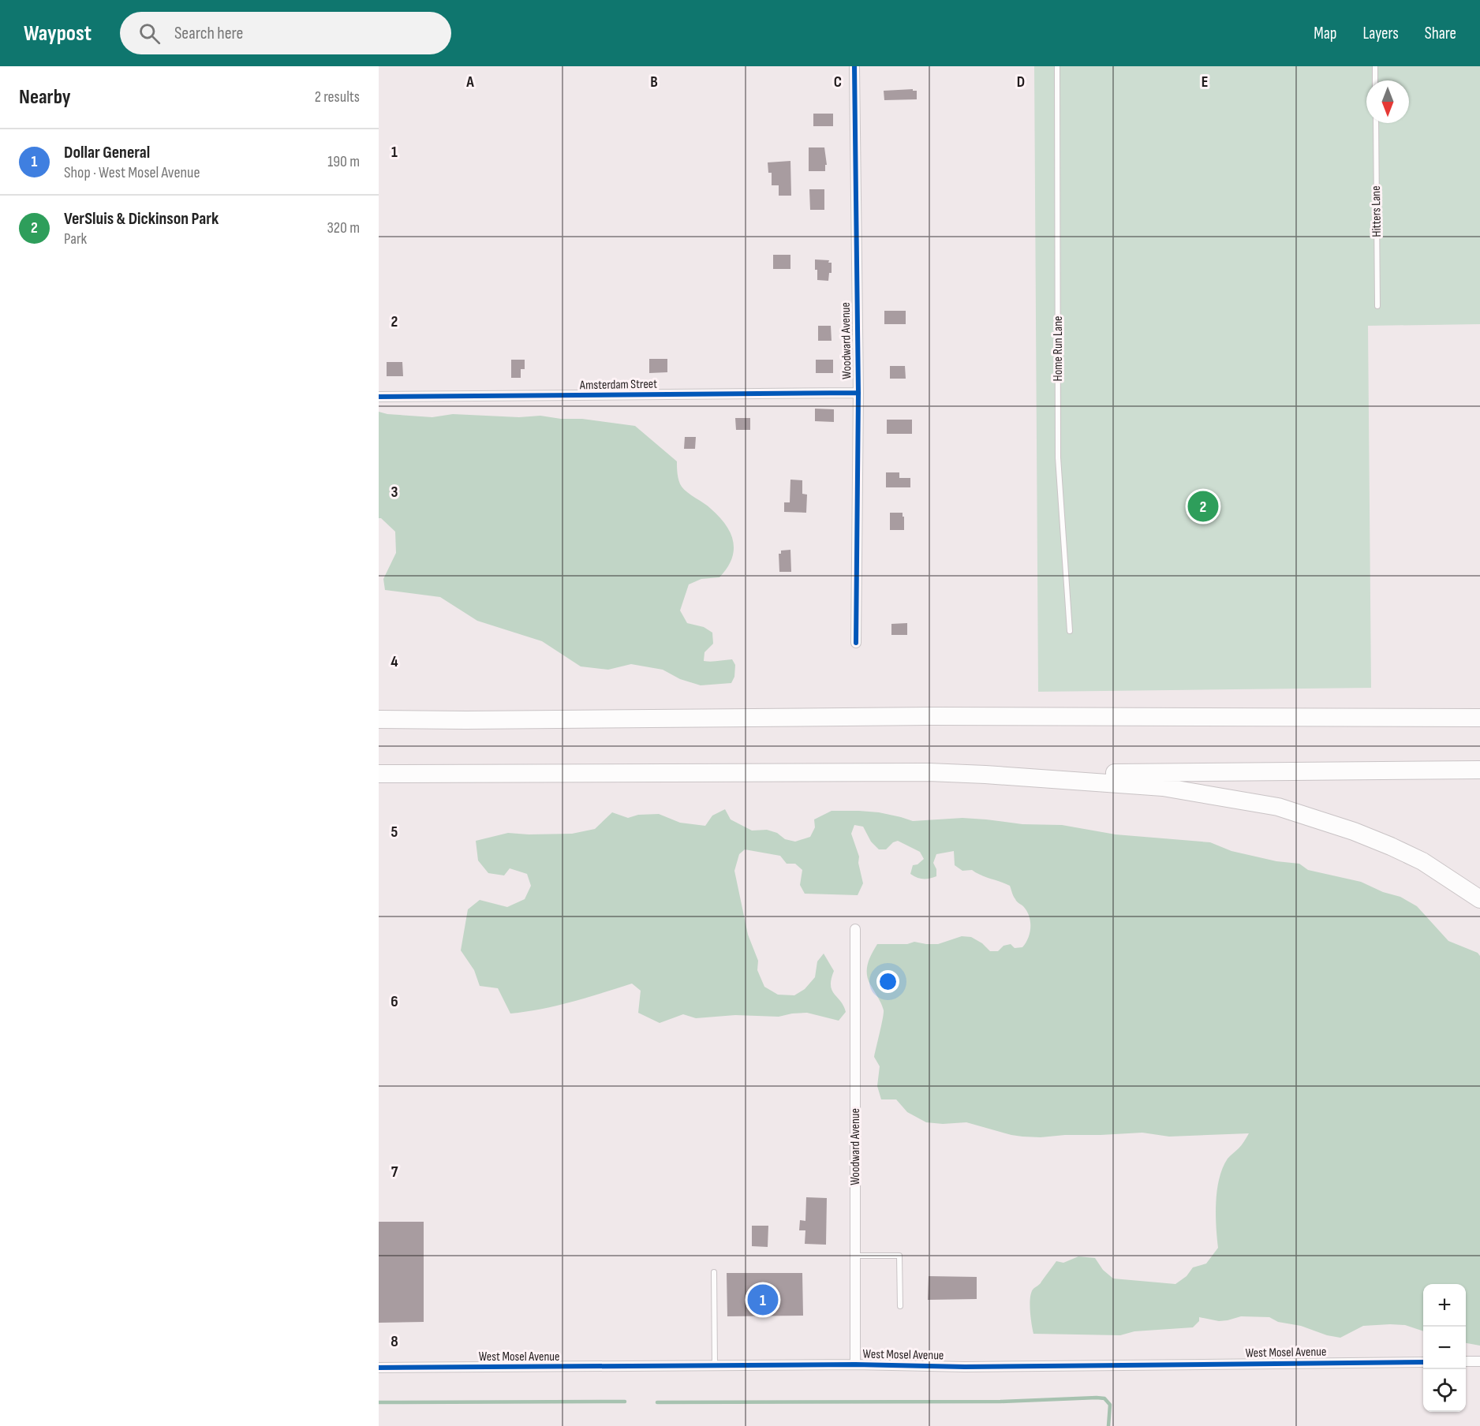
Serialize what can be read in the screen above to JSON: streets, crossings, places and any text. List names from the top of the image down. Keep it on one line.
{"streets":{"street":["Woodward Avenue","Amsterdam Street","West Mosel Avenue"],"lane":["Hitters Lane","Home Run Lane"]},"crossings":[["Woodward Avenue","Amsterdam Street"],["Woodward Avenue","West Mosel Avenue"]],"north":"bottom","page":{"header":"Waypost","search":"Search here","nav":["Map","Layers","Share"],"heading":["Nearby","2 results"],"list":[{"mark":"1","name":"Dollar General","note":"Shop · West Mosel Avenue","value":"190 m"},{"mark":"2","name":"VerSluis & Dickinson Park","note":"Park","value":"320 m"}],"pins":["2","1"],"map_buttons":["+","−"]},"grid":{"columns":["A","B","C","D","E"],"rows":["1","2","3","4","5","6","7","8"]}}
